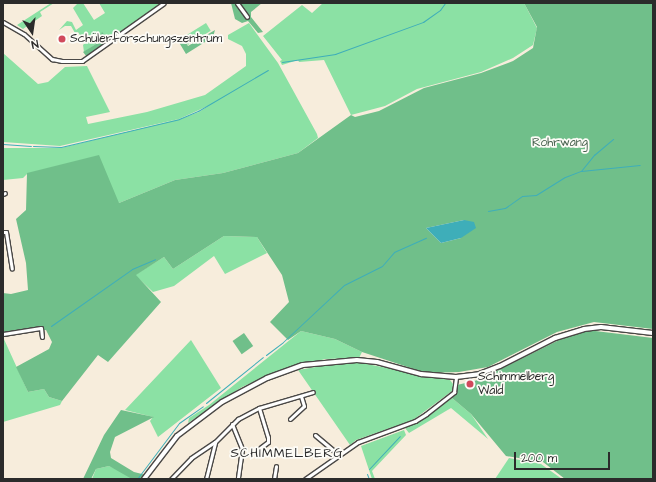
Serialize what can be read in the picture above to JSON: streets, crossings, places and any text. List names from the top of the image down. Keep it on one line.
{"districts":["SCHIMMELBERG"],"parks":["Rohrwang"],"places":["Schülerforschungszentrum","Schimmelberg Wald"],"scale_bar":"200 m","north":"bottom"}
